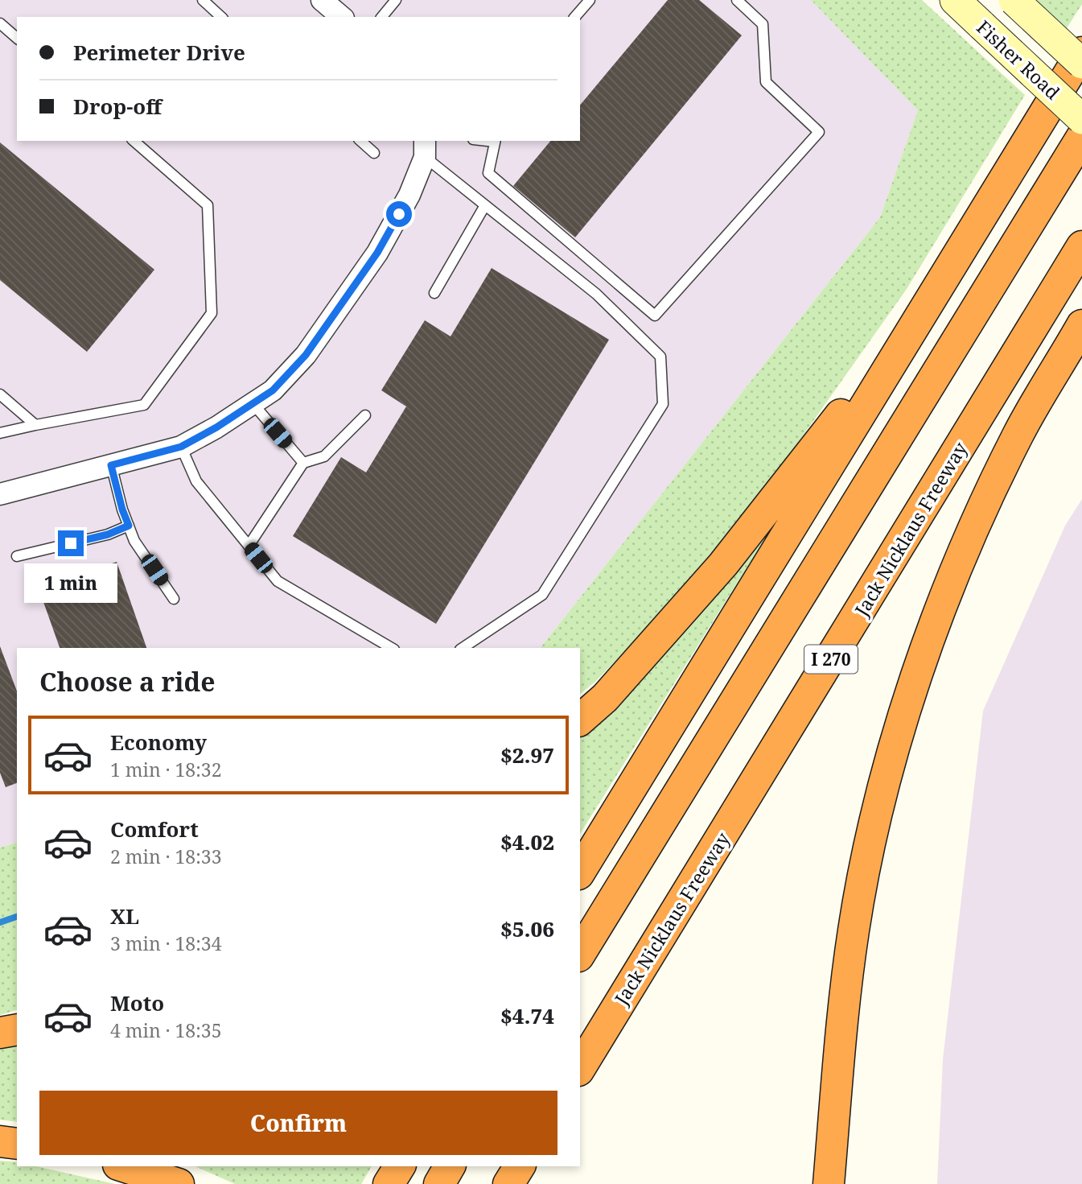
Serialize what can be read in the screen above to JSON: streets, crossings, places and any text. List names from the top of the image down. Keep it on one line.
{"streets":{"highway":["Jack Nicklaus Freeway","I 270"],"main road":["Fisher Road"]},"page":{"banner":["Perimeter Drive","Drop-off"],"bubble":"1 min","heading":"Choose a ride","list":[{"name":"Economy","note":"1 min · 18:32","value":"$2.97"},{"name":"Comfort","note":"2 min · 18:33","value":"$4.02"},{"name":"XL","note":"3 min · 18:34","value":"$5.06"},{"name":"Moto","note":"4 min · 18:35","value":"$4.74"}],"buttons":"Confirm"}}
